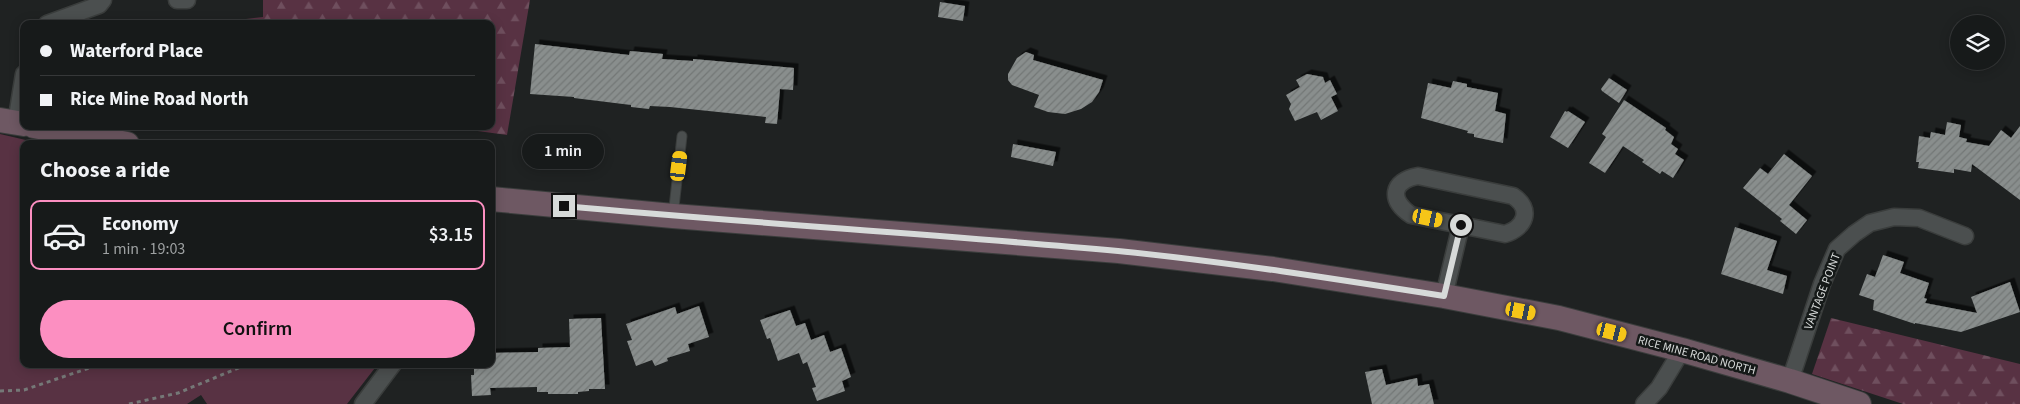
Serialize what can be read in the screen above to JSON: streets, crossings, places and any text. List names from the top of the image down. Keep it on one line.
{"streets":{"main road":["RICE MINE ROAD NORTH"],"street":["VANTAGE POINT"]},"crossings":[["VANTAGE POINT","RICE MINE ROAD NORTH"]],"page":{"banner":["Waterford Place","Rice Mine Road North"],"bubble":"1 min","heading":"Choose a ride","list":[{"name":"Economy","note":"1 min · 19:03","value":"$3.15"}],"buttons":"Confirm"}}
